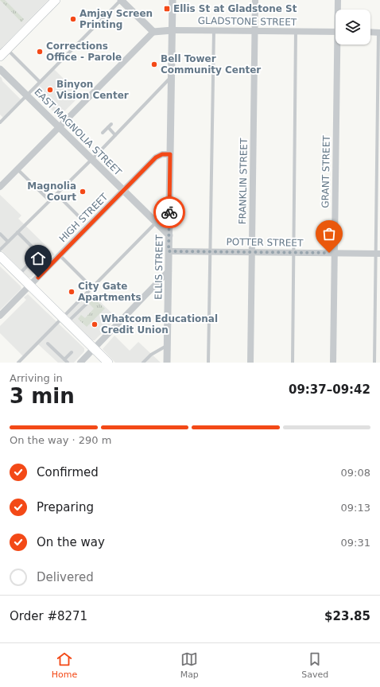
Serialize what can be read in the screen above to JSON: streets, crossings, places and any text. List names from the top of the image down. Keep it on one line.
{"streets":{"street":["GLADSTONE STREET","EAST MAGNOLIA STREET","GRANT STREET","FRANKLIN STREET","HIGH STREET","POTTER STREET","ELLIS STREET"]},"crossings":[["GLADSTONE STREET","FRANKLIN STREET"],["GLADSTONE STREET","ELLIS STREET"],["EAST MAGNOLIA STREET","HIGH STREET"],["EAST MAGNOLIA STREET","ELLIS STREET"],["GRANT STREET","POTTER STREET"],["FRANKLIN STREET","POTTER STREET"],["HIGH STREET","ELLIS STREET"],["POTTER STREET","ELLIS STREET"]],"places":{"transit":["Ellis St at Gladstone St"],"other":["Amjay Screen Printing","Corrections Office - Parole","Bell Tower Community Center","Binyon Vision Center","Magnolia Court","City Gate Apartments","Whatcom Educational Credit Union"]},"page":{"heading":["3 min","Arriving in","09:37–09:42"],"panel":["Order #8271","$23.85"],"bar":"On the way · 290 m","list":[["Confirmed","09:08"],["Preparing","09:13"],["On the way","09:31"],"Delivered"],"tabs":["Home","Map","Saved"]}}
